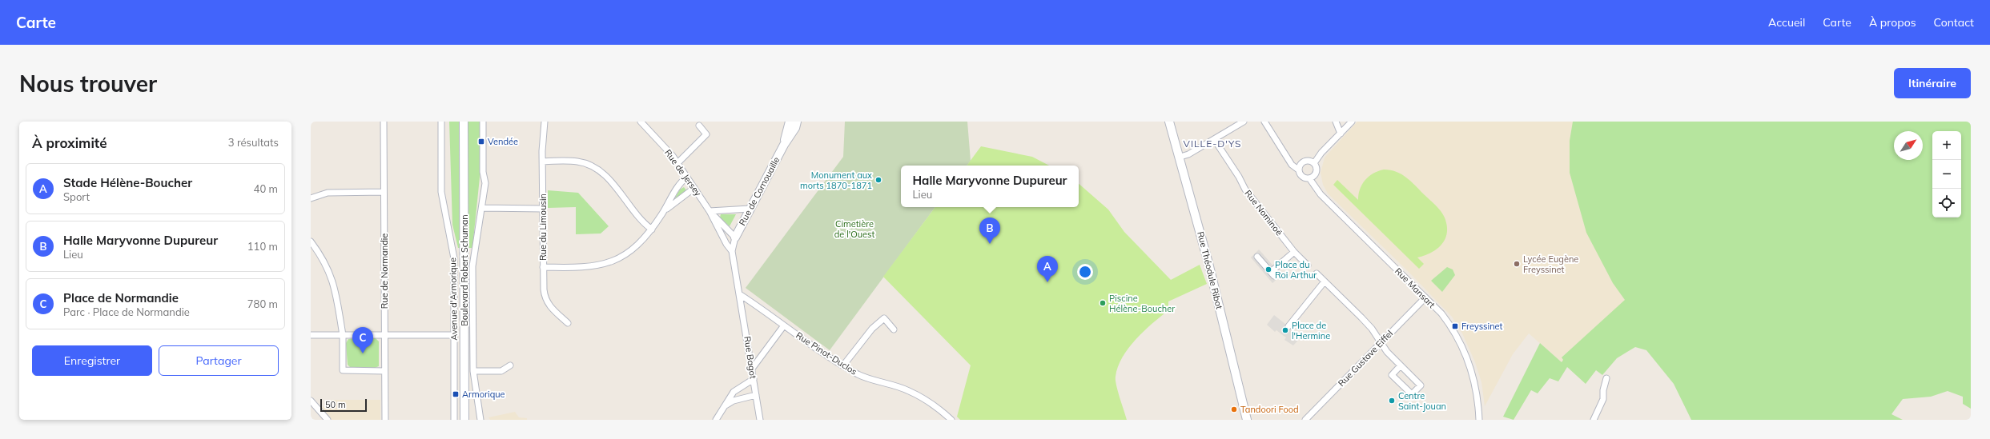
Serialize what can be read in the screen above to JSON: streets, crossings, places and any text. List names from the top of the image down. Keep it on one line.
{"streets":{"main road":["Rue de Cornouaille","Boulevard Robert Schuman","Rue Théodule Ribot"],"street":["Rue de Jersey","Rue Nominoë","Rue du Limousin","Rue de Normandie","Rue Mansart","Avenue d'Armorique","Rue Pinot-Duclos","Rue Bagot","Rue Gustave Eiffel"]},"crossings":[["Rue de Jersey","Rue de Cornouaille"],["Rue de Jersey","Rue Pinot-Duclos"],["Rue de Jersey","Rue Bagot"],["Rue Mansart","Rue Gustave Eiffel"],["Rue Pinot-Duclos","Rue Bagot"]],"districts":["VILLE-D'YS"],"parks":["Cimetière de l'Ouest"],"places":{"transit":["Vendée","Freyssinet","Armorique"],"other":["Monument aux morts 1870-1871","Lycée Eugène Freyssinet","Place du Roi Arthur","Piscine Hélène-Boucher","Place de l'Hermine","Centre Saint-Jouan","Tandoori Food"]},"scale_bar":"50 m","north":"top right","page":{"header":"Carte","nav":["Accueil","Carte","À propos","Contact"],"buttons":["Itinéraire",["Enregistrer","Partager"]],"title":"Nous trouver","heading":["À proximité","3 résultats"],"map_buttons":["+","−"],"list":[{"mark":"A","name":"Stade Hélène-Boucher","note":"Sport","value":"40 m"},{"mark":"B","name":"Halle Maryvonne Dupureur","note":"Lieu","value":"110 m"},{"mark":"C","name":"Place de Normandie","note":"Parc · Place de Normandie","value":"780 m"}],"popup":["Halle Maryvonne Dupureur","Lieu"],"pins":["B","A","C"],"scale":"50 m"}}
